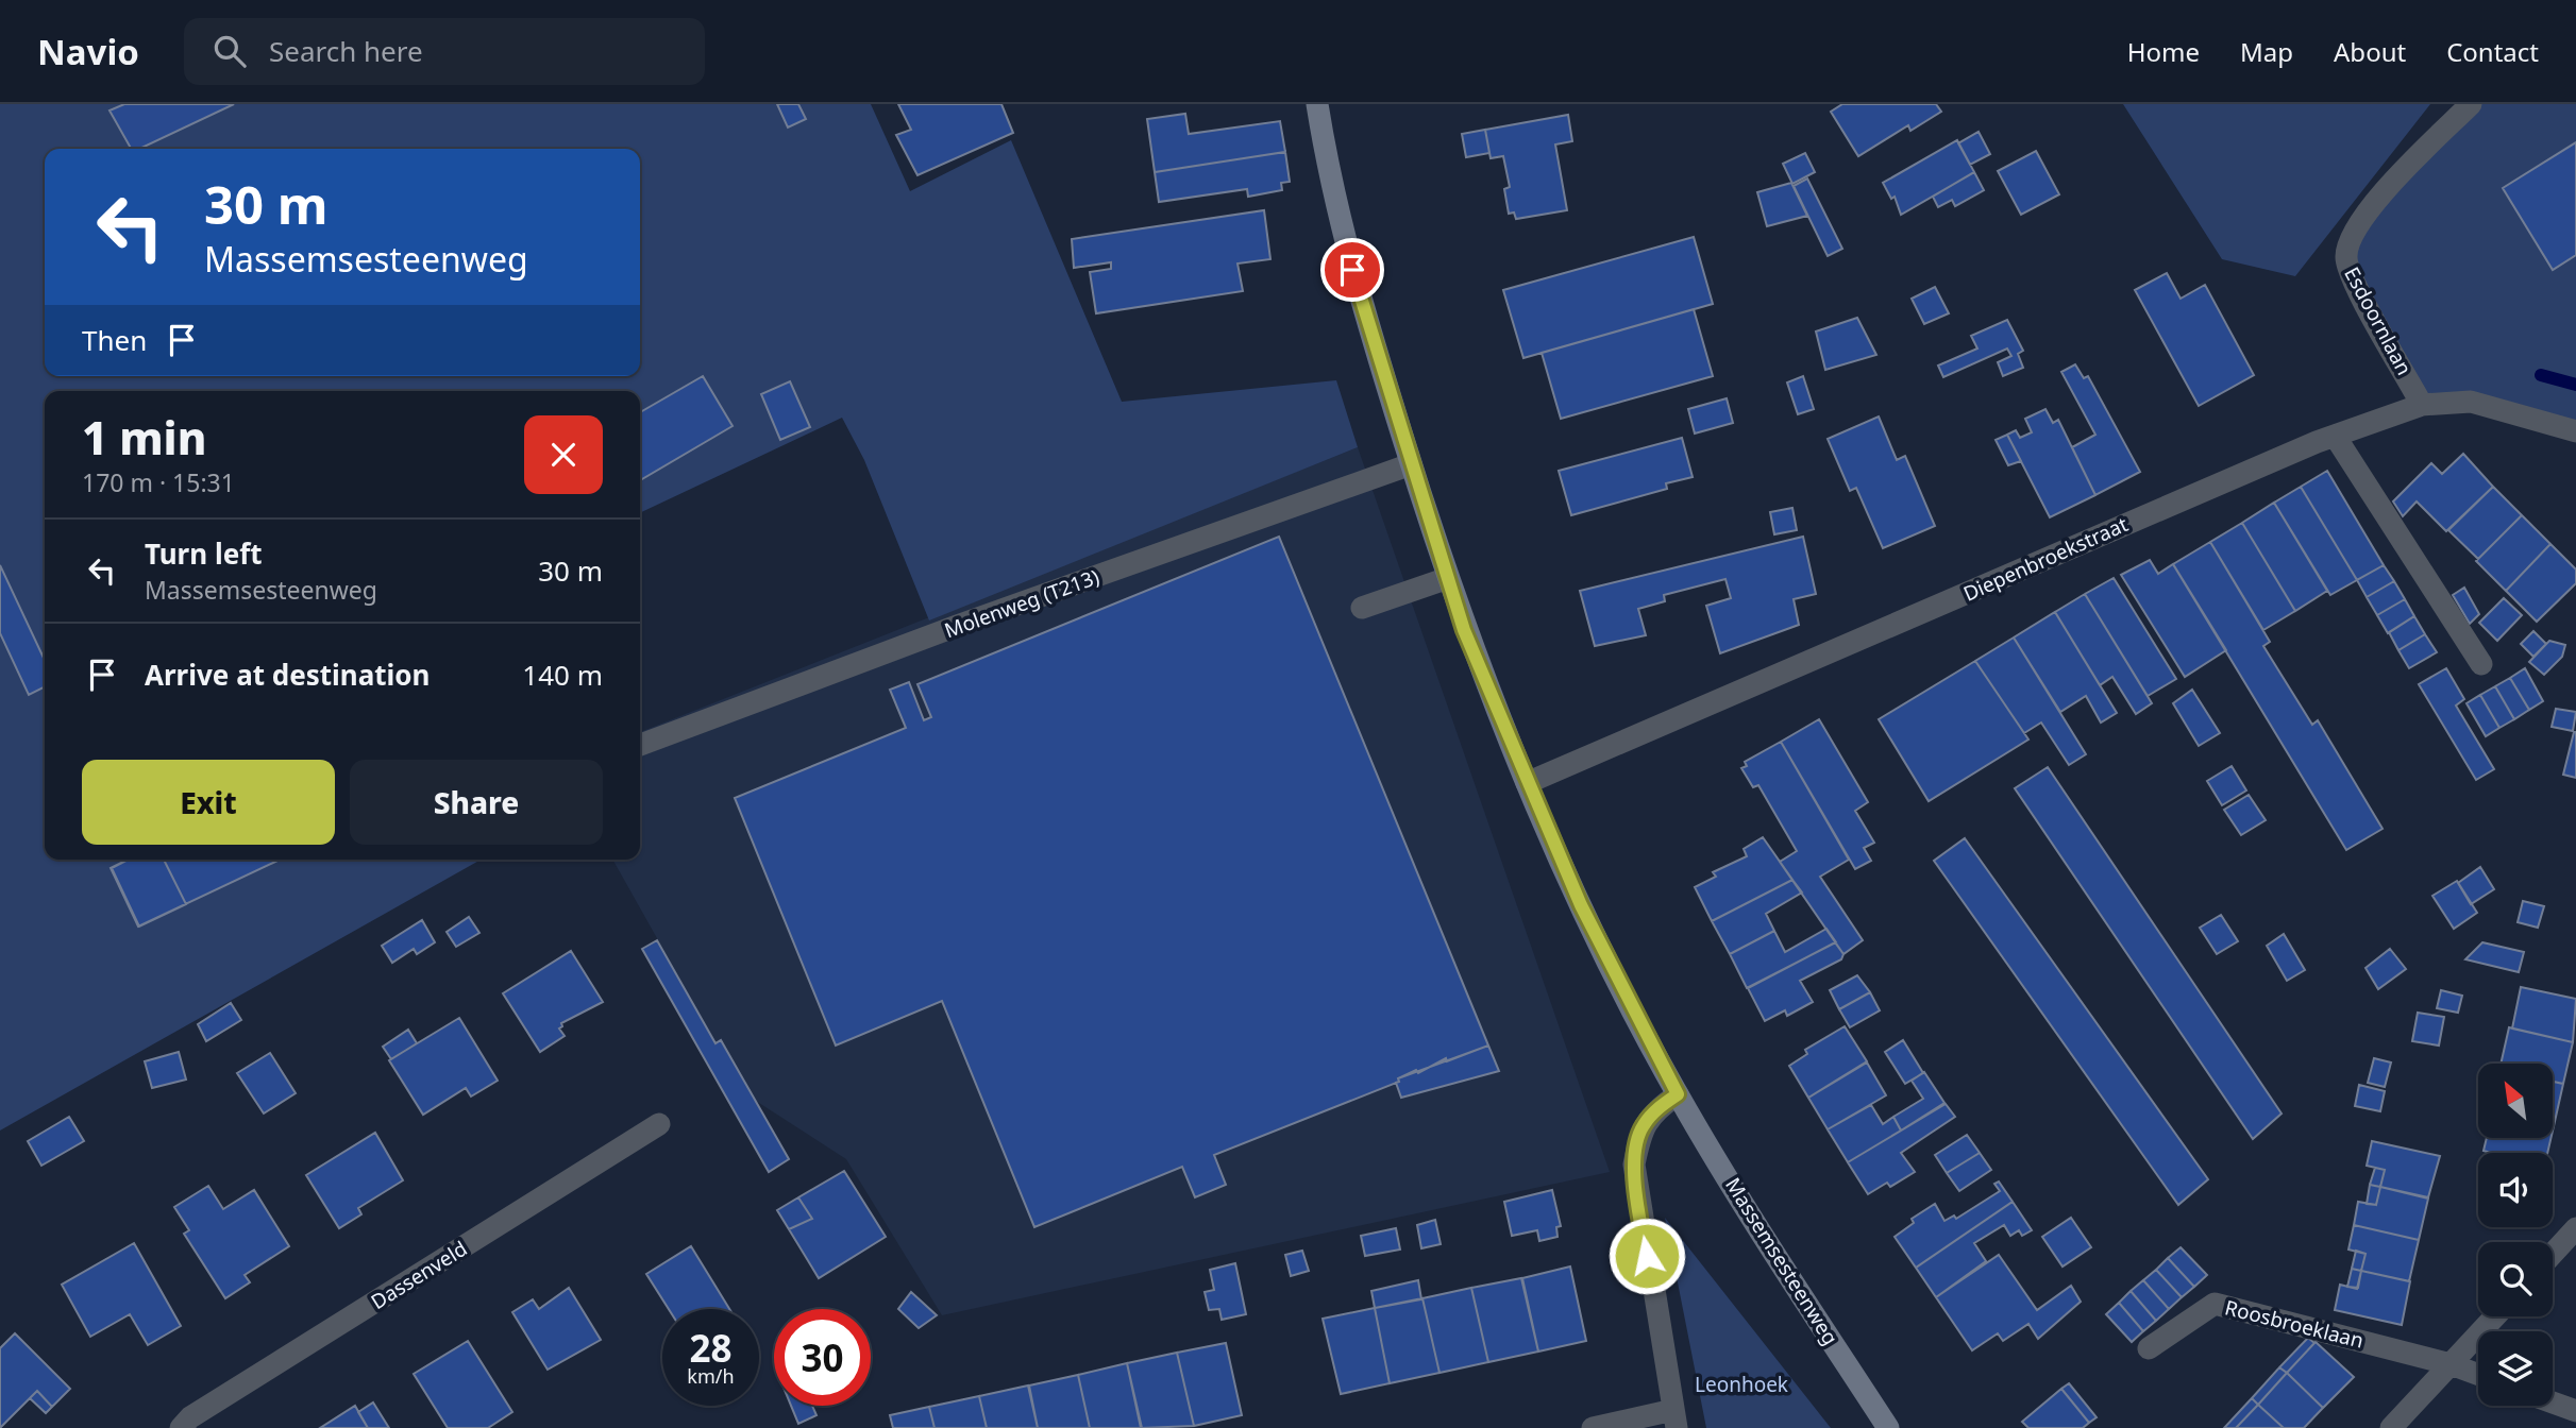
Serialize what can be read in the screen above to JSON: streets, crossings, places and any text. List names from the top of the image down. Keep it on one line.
{"streets":{"main road":["Massemsesteenweg"],"street":["Esdoornlaan","Diepenbroekstraat","Molenweg (T213)","Dassenveld","Roosbroeklaan"]},"crossings":[["Esdoornlaan","Diepenbroekstraat"],["Diepenbroekstraat","Massemsesteenweg"],["Molenweg (T213)","Massemsesteenweg"]],"parks":["Leonhoek"],"north":"top left","page":{"header":"Navio","search":"Search here","nav":["Home","Map","About","Contact"],"turn":["30 m","Massemsesteenweg"],"then":"Then","heading":["1 min","170 m · 15:31"],"list":[{"name":"Turn left","note":"Massemsesteenweg","value":"30 m"},{"name":"Arrive at destination","value":"140 m"}],"buttons":["Exit","Share"],"speed":"28 km/h","limit":"30"}}
